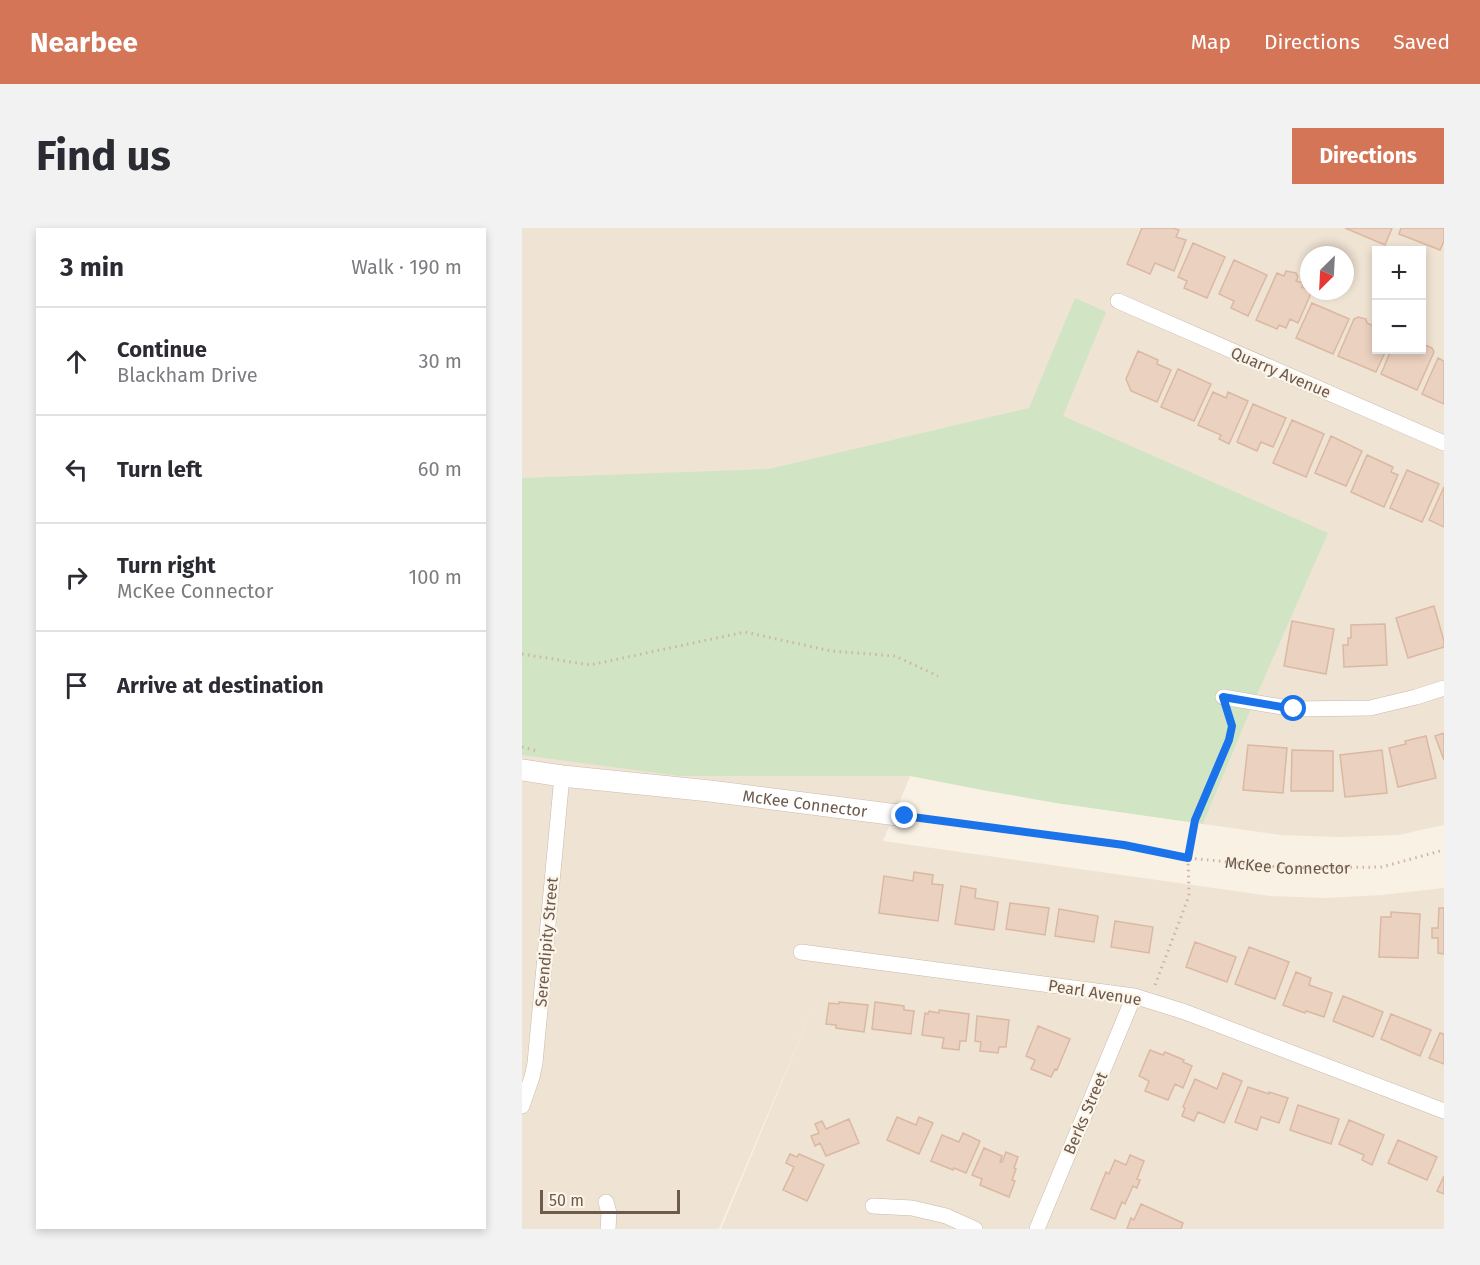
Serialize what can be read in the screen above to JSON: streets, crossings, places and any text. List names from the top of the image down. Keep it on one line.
{"streets":{"main road":["McKee Connector"],"street":["Quarry Avenue","Serendipity Street","Pearl Avenue","Berks Street"]},"crossings":[["McKee Connector","Serendipity Street"],["Pearl Avenue","Berks Street"]],"scale_bar":"50 m","north":"bottom left","page":{"header":"Nearbee","nav":["Map","Directions","Saved"],"buttons":"Directions","title":"Find us","heading":["3 min","Walk · 190 m"],"map_buttons":["+","−"],"list":[["Continue","Blackham Drive","30 m"],["Turn left","60 m"],["Turn right","McKee Connector","100 m"],"Arrive at destination"],"scale":"50 m"}}
